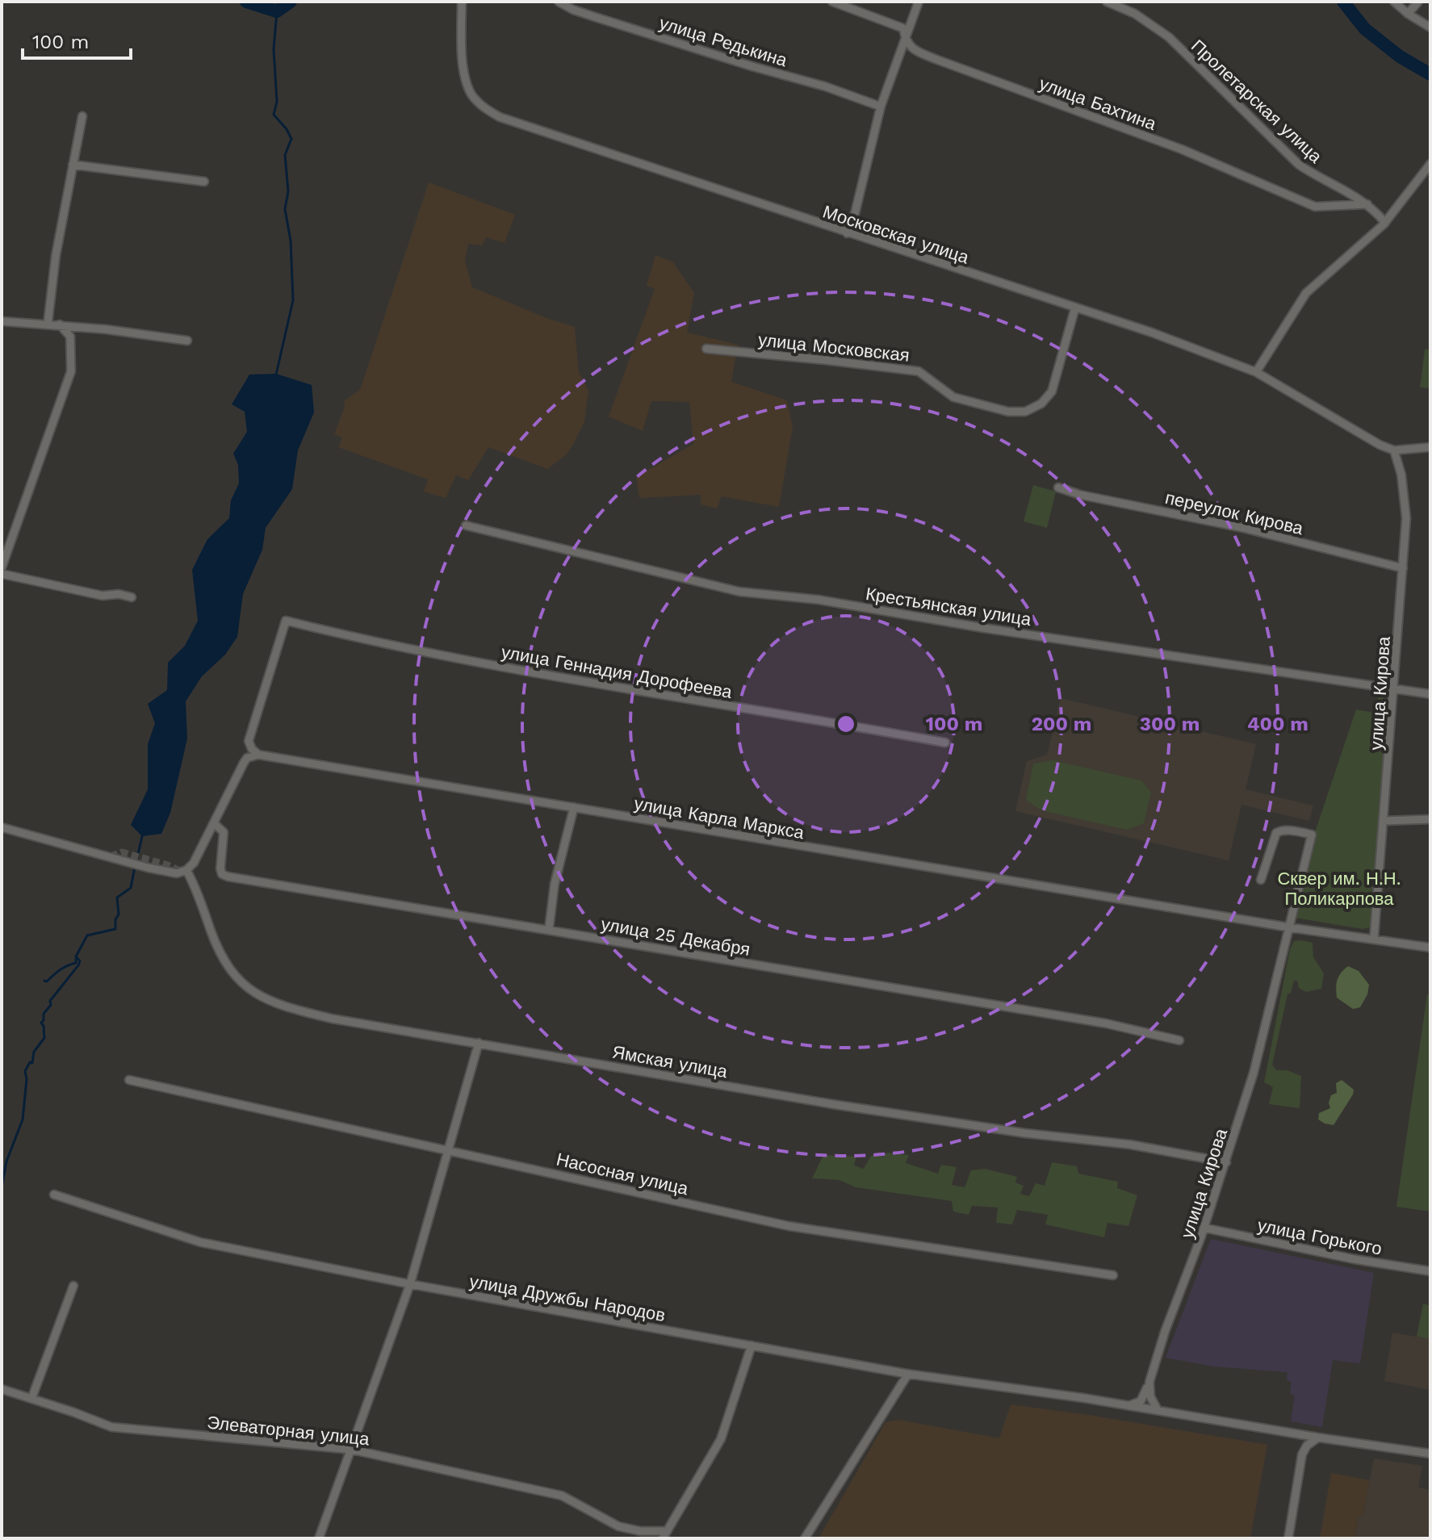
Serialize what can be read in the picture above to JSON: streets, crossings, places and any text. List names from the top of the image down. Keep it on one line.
{"streets":{"street":["улица Редькина","Пролетарская улица","улица Бахтина","Московская улица","улица Московская","переулок Кирова","Крестьянская улица","улица Геннадия Дорофеева","улица Кирова","улица Карла Маркса","улица 25 Декабря","Ямская улица","Насосная улица","улица Горького","улица Дружбы Народов","Элеваторная улица"]},"crossings":[["Пролетарская улица","улица Бахтина"],["Московская улица","улица Московская"],["Московская улица","улица Кирова"],["переулок Кирова","улица Кирова"],["Крестьянская улица","улица Кирова"],["улица Геннадия Дорофеева","улица Карла Маркса"],["улица Кирова","улица Карла Маркса"],["улица Кирова","Ямская улица"],["улица Кирова","улица Горького"]],"parks":["Сквер им. Н.Н. Поликарпова"],"scale_bar":"100 m","rings":["100 m","200 m","300 m","400 m"]}
